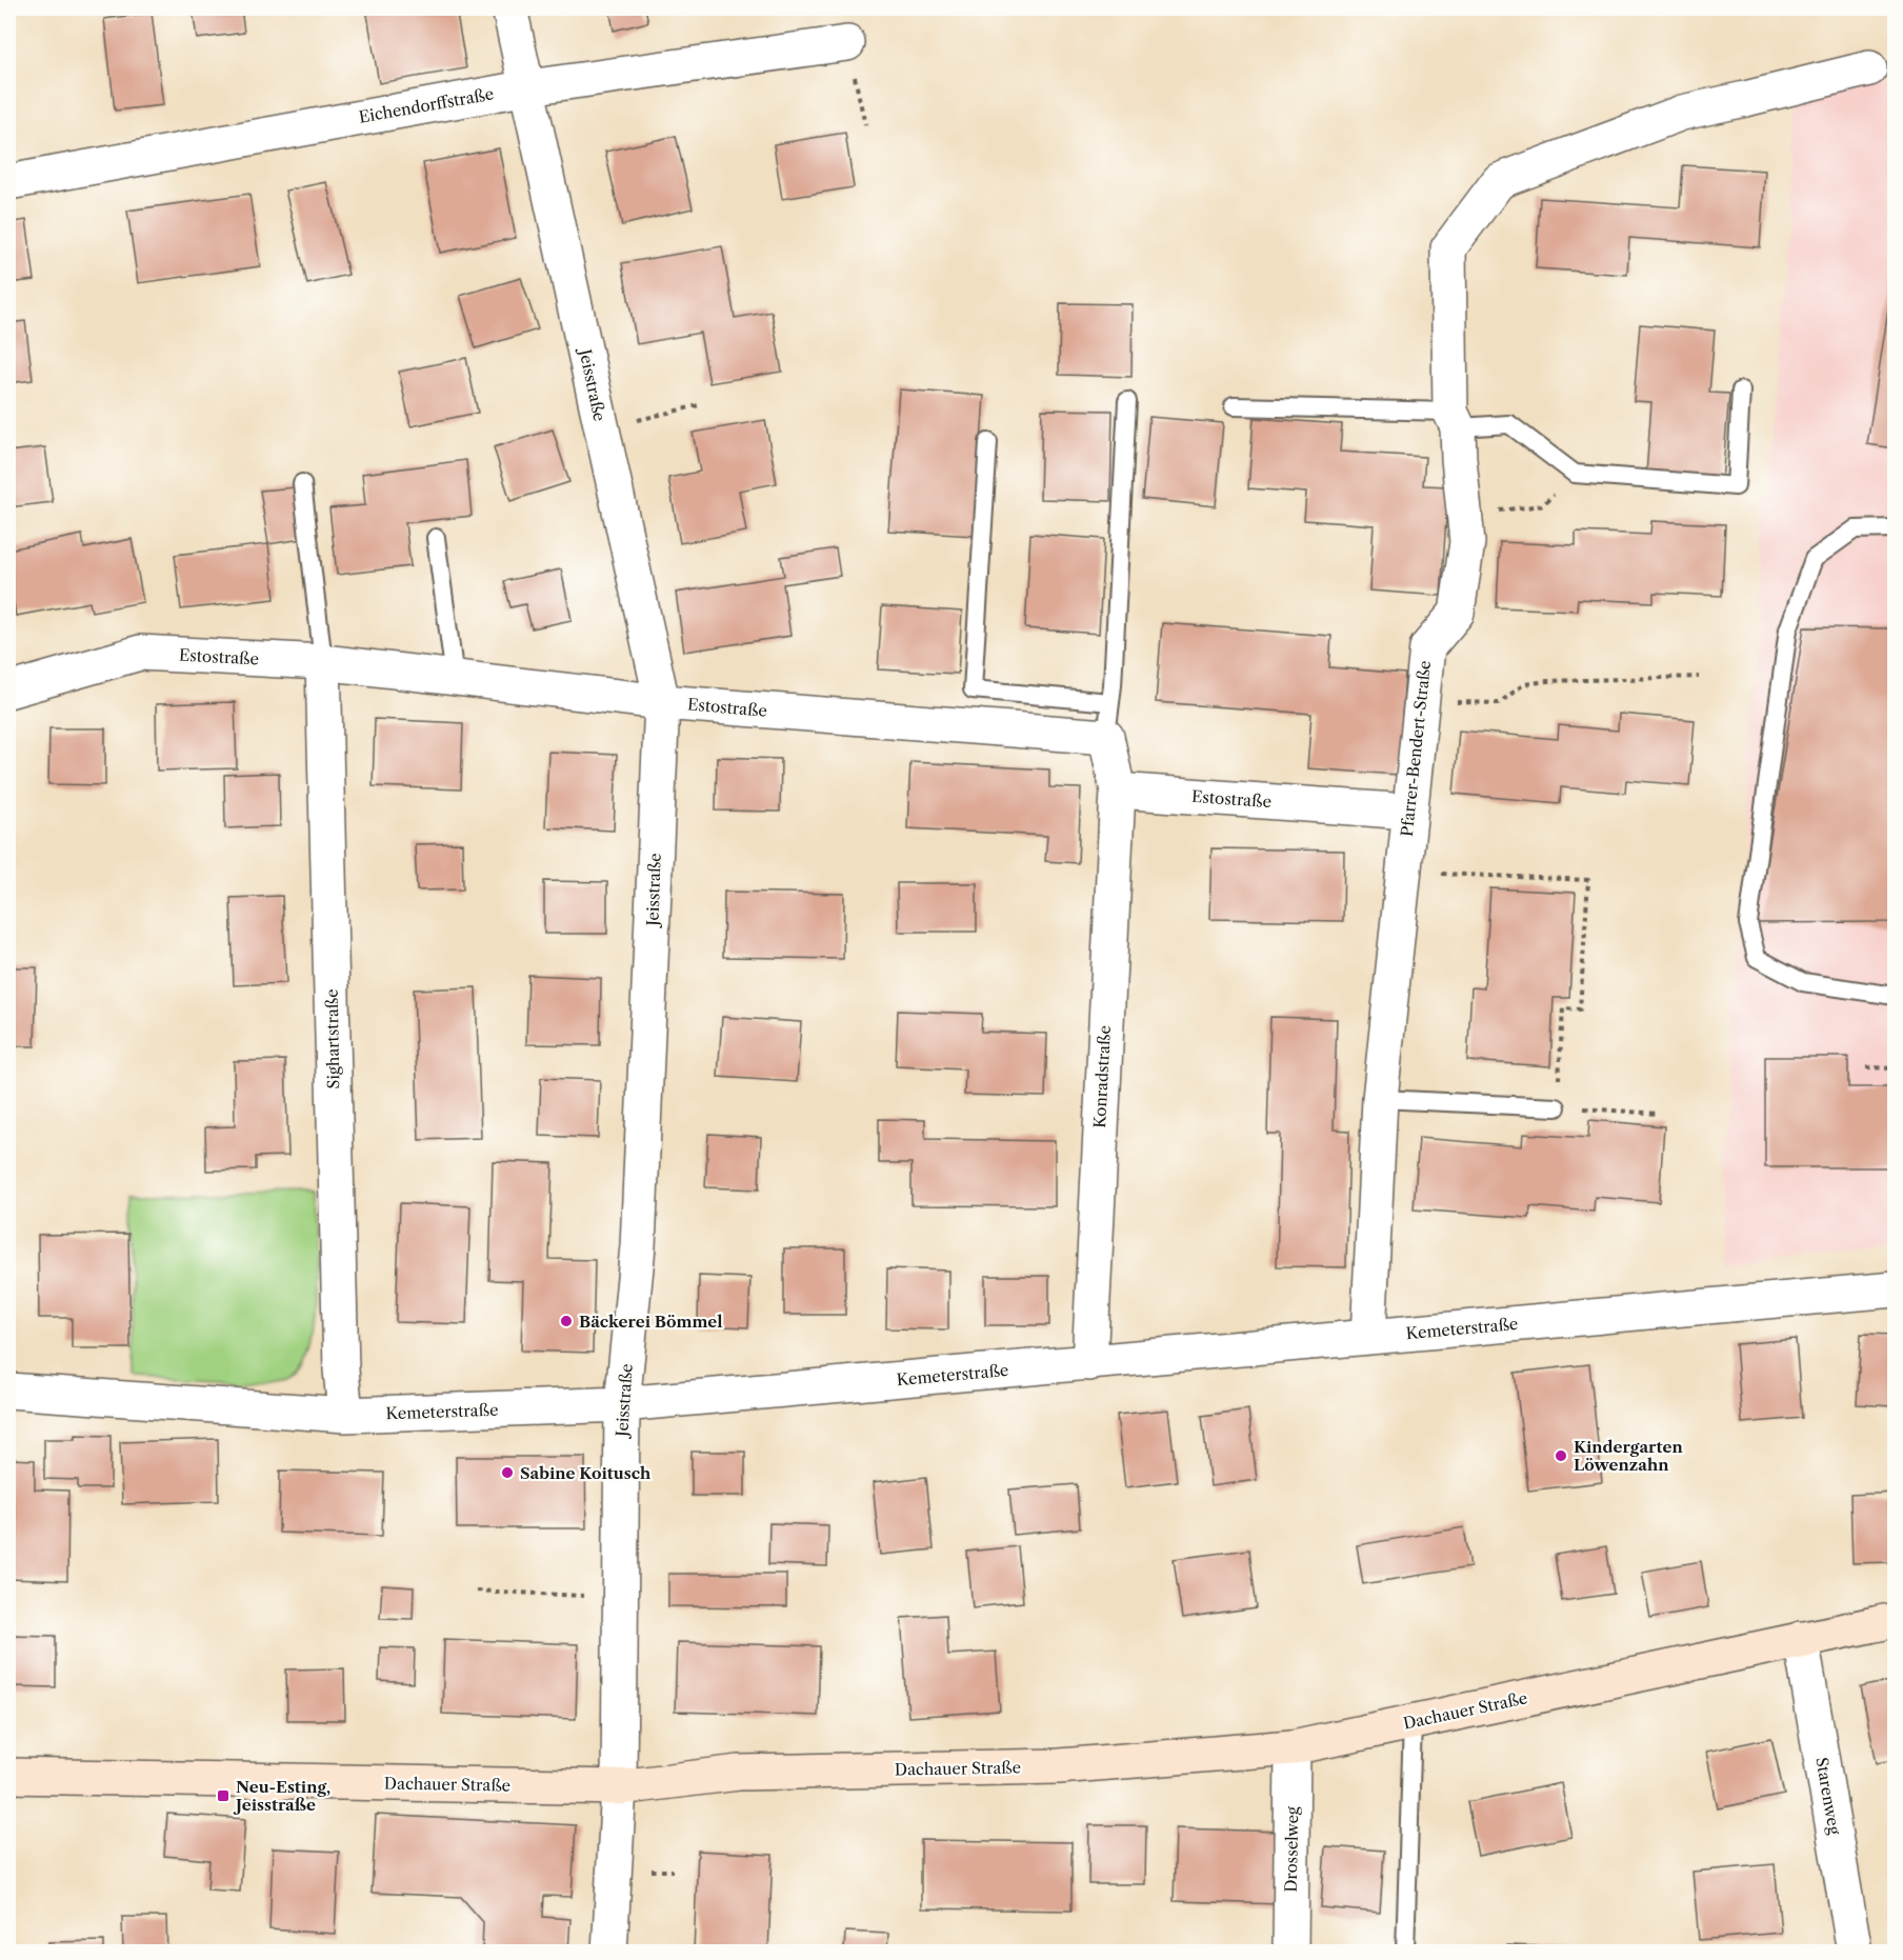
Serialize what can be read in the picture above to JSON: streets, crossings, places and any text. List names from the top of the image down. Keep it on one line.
{"streets":{"street":["Eichendorffstraße","Jeisstraße","Estostraße","Pfarrer-Bendert-Straße","Sighartstraße","Konradstraße","Kemeterstraße","Dachauer Straße","Starenweg","Drosselweg"]},"crossings":[["Eichendorffstraße","Jeisstraße"],["Jeisstraße","Estostraße"],["Jeisstraße","Kemeterstraße"],["Jeisstraße","Dachauer Straße"],["Estostraße","Pfarrer-Bendert-Straße"],["Estostraße","Sighartstraße"],["Estostraße","Konradstraße"],["Pfarrer-Bendert-Straße","Kemeterstraße"],["Sighartstraße","Kemeterstraße"],["Konradstraße","Kemeterstraße"],["Dachauer Straße","Starenweg"],["Dachauer Straße","Drosselweg"]],"places":{"other":["Bäckerei Bömmel","Kindergarten Löwenzahn","Sabine Koitusch"],"transit":["Neu-Esting, Jeisstraße"]}}
